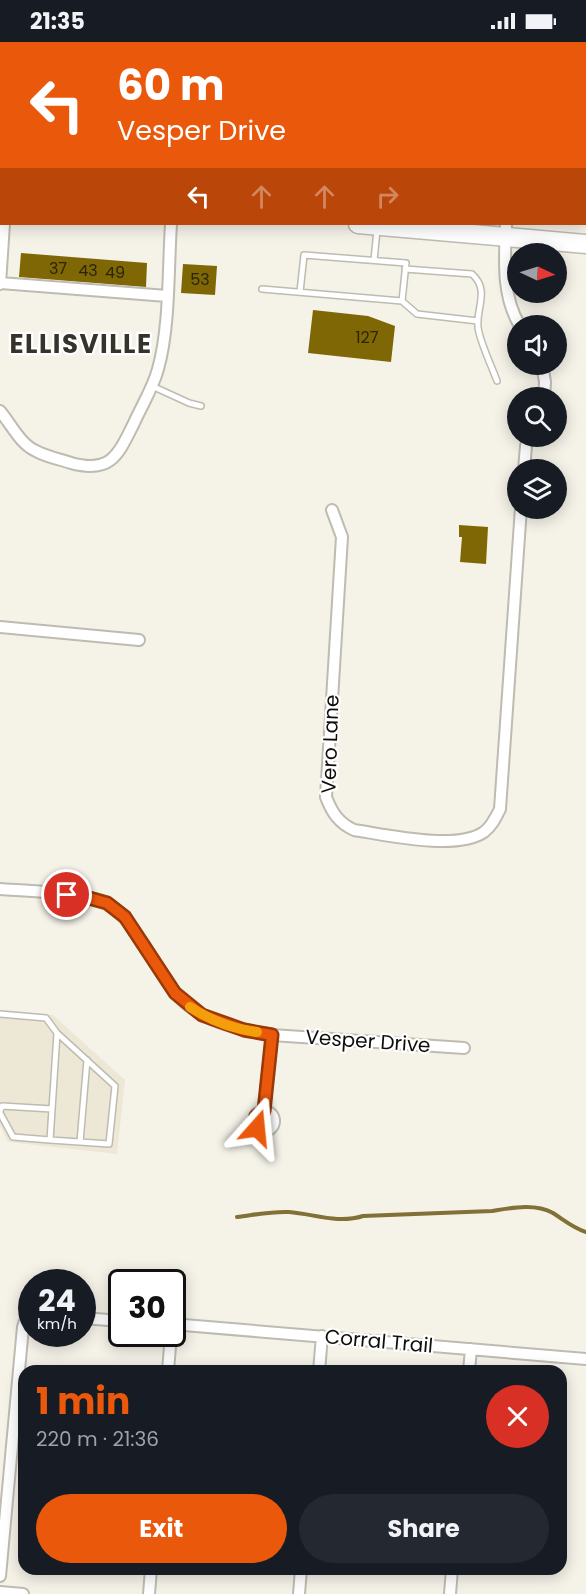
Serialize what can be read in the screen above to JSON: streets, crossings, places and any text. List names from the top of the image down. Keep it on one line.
{"streets":{"street":["Vero Lane","Vesper Drive","Corral Trail"]},"districts":["ELLISVILLE"],"house_numbers":["37","43","49","53","127"],"north":"right","page":{"status":"21:35","turn":["60 m","Vesper Drive"],"speed":"24 km/h","limit":"30","heading":["1 min","220 m · 21:36"],"buttons":["Exit","Share"]}}
